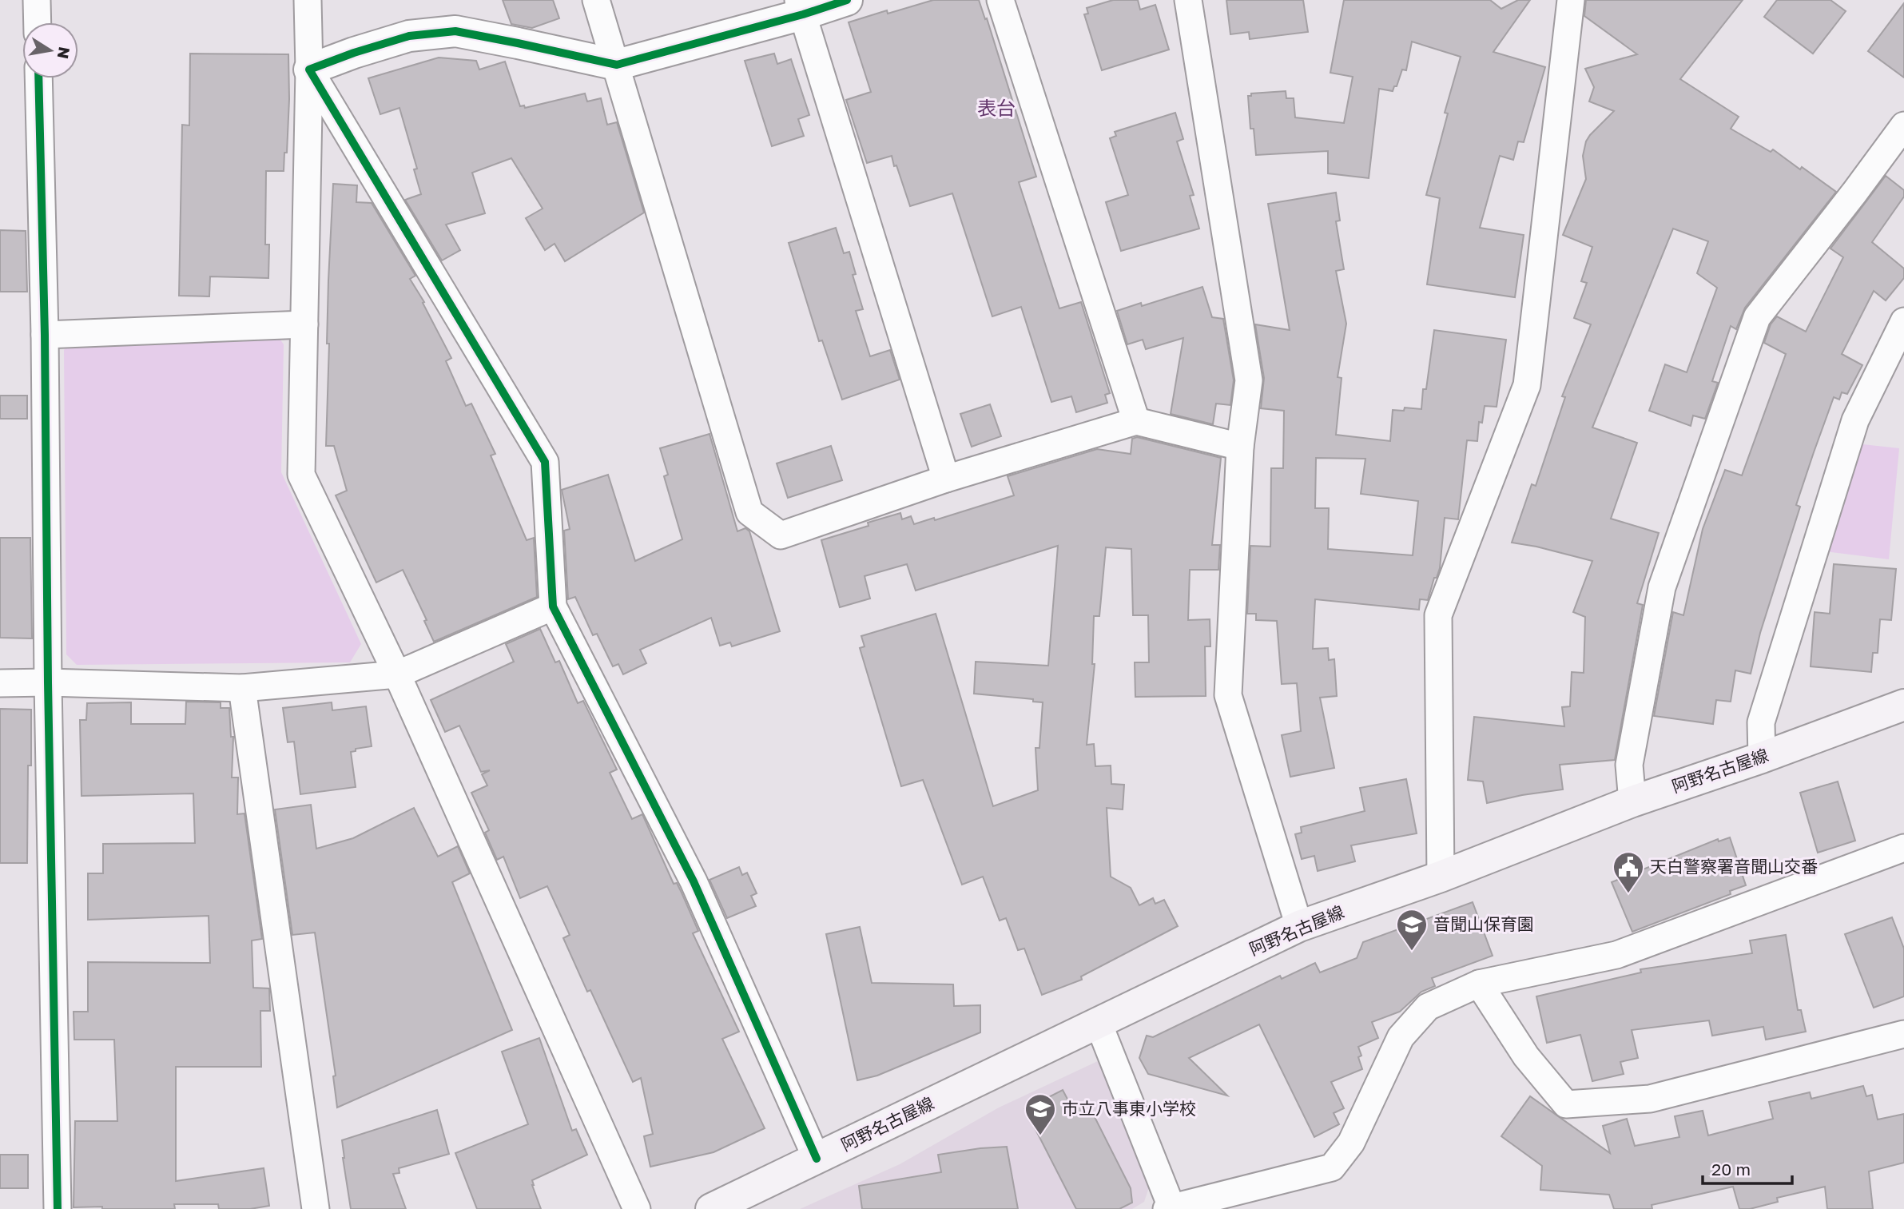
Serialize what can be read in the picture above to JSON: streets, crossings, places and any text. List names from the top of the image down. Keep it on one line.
{"streets":{"main road":["阿野名古屋線"]},"districts":["表台"],"places":{"public building":["天白警察署音聞山交番"],"school or university":["音聞山保育園","市立八事東小学校"]},"scale_bar":"20 m","north":"right"}
